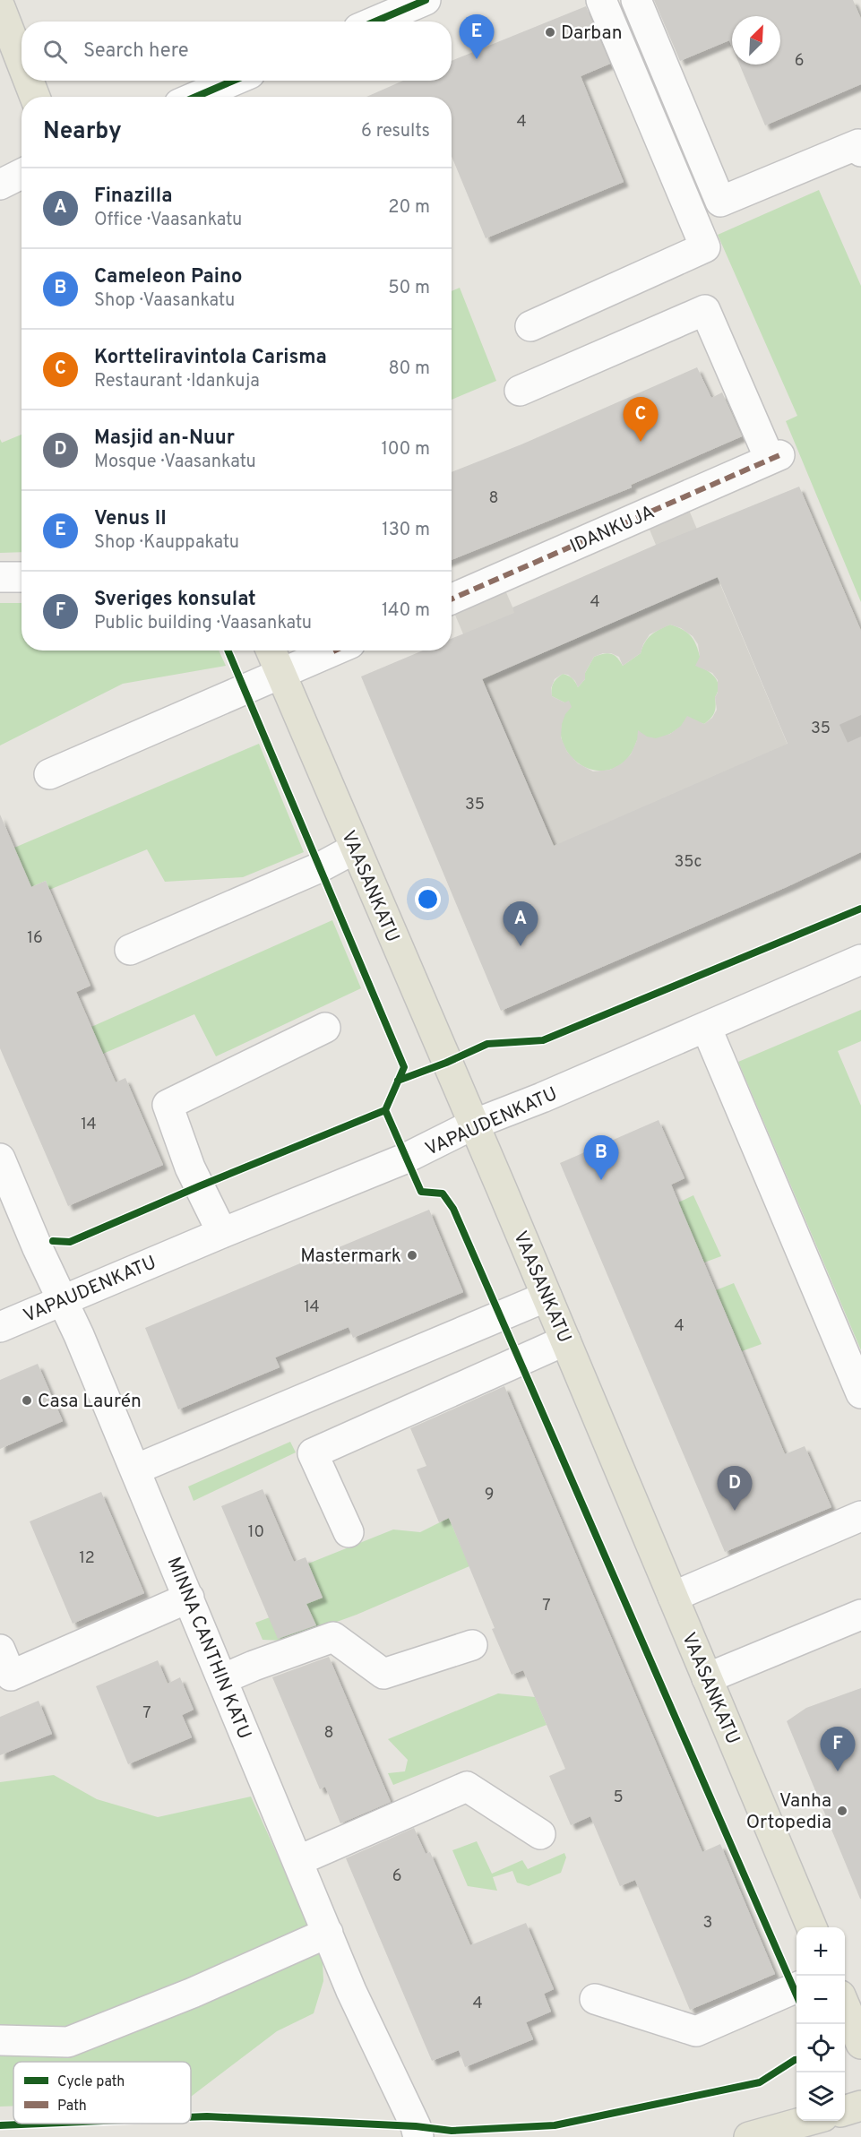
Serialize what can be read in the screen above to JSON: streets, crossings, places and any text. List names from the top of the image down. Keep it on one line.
{"streets":{"main road":["VAASANKATU"],"street":["IDANKUJA","VAPAUDENKATU","MINNA CANTHIN KATU"]},"crossings":[["VAASANKATU","VAPAUDENKATU"],["VAPAUDENKATU","MINNA CANTHIN KATU"]],"places":["Darban","Mastermark","Casa Laurén","Vanha Ortopedia"],"house_numbers":["6","4","8","4","35","35","35c","16","14","14","4","9","10","12","7","7","8","5","6","3","4"],"legend":["Cycle path","Path"],"north":"top right","page":{"pins":["E","C","A","B","D","F"],"search":"Search here","heading":["Nearby","6 results"],"list":[{"mark":"A","name":"Finazilla","note":"Office · Vaasankatu","value":"20 m"},{"mark":"B","name":"Cameleon Paino","note":"Shop · Vaasankatu","value":"50 m"},{"mark":"C","name":"Kortteliravintola Carisma","note":"Restaurant · Idankuja","value":"80 m"},{"mark":"D","name":"Masjid an-Nuur","note":"Mosque · Vaasankatu","value":"100 m"},{"mark":"E","name":"Venus II","note":"Shop · Kauppakatu","value":"130 m"},{"mark":"F","name":"Sveriges konsulat","note":"Public building · Vaasankatu","value":"140 m"}],"map_buttons":["+","−"]}}
